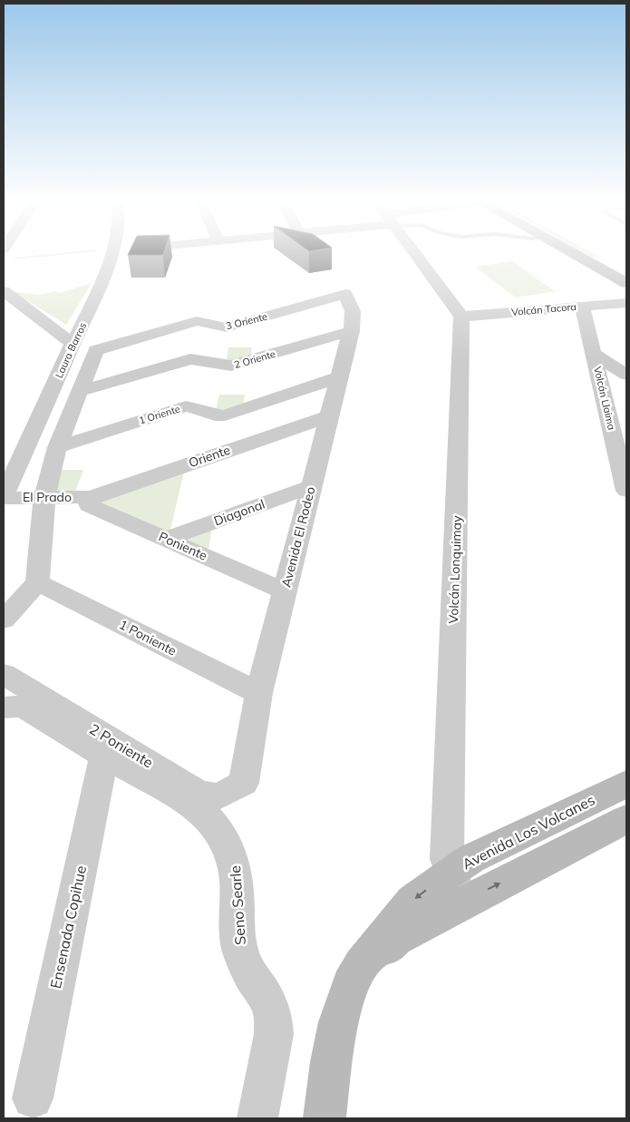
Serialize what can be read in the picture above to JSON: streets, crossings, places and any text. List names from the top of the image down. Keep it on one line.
{"streets":{"street":["Volcán Tacora","3 Oriente","Laura Barros","2 Oriente","Volcán Llaima","1 Oriente","Oriente","El Prado","Diagonal","Avenida El Rodeo","Poniente","Volcán Lonquimay","1 Poniente","2 Poniente","Avenida Los Volcanes","Seno Searle","Ensenada Copihue"]},"crossings":[["Volcán Tacora","Volcán Llaima"],["Volcán Tacora","Volcán Lonquimay"],["3 Oriente","2 Oriente"],["3 Oriente","Avenida El Rodeo"],["Laura Barros","El Prado"],["2 Oriente","Avenida El Rodeo"],["1 Oriente","Avenida El Rodeo"],["Oriente","El Prado"],["Oriente","Avenida El Rodeo"],["Oriente","Poniente"],["El Prado","Poniente"],["Diagonal","Avenida El Rodeo"],["Diagonal","Poniente"],["Avenida El Rodeo","Poniente"],["Avenida El Rodeo","1 Poniente"],["Avenida El Rodeo","2 Poniente"],["Volcán Lonquimay","Avenida Los Volcanes"],["Seno Searle","Ensenada Copihue"]]}
